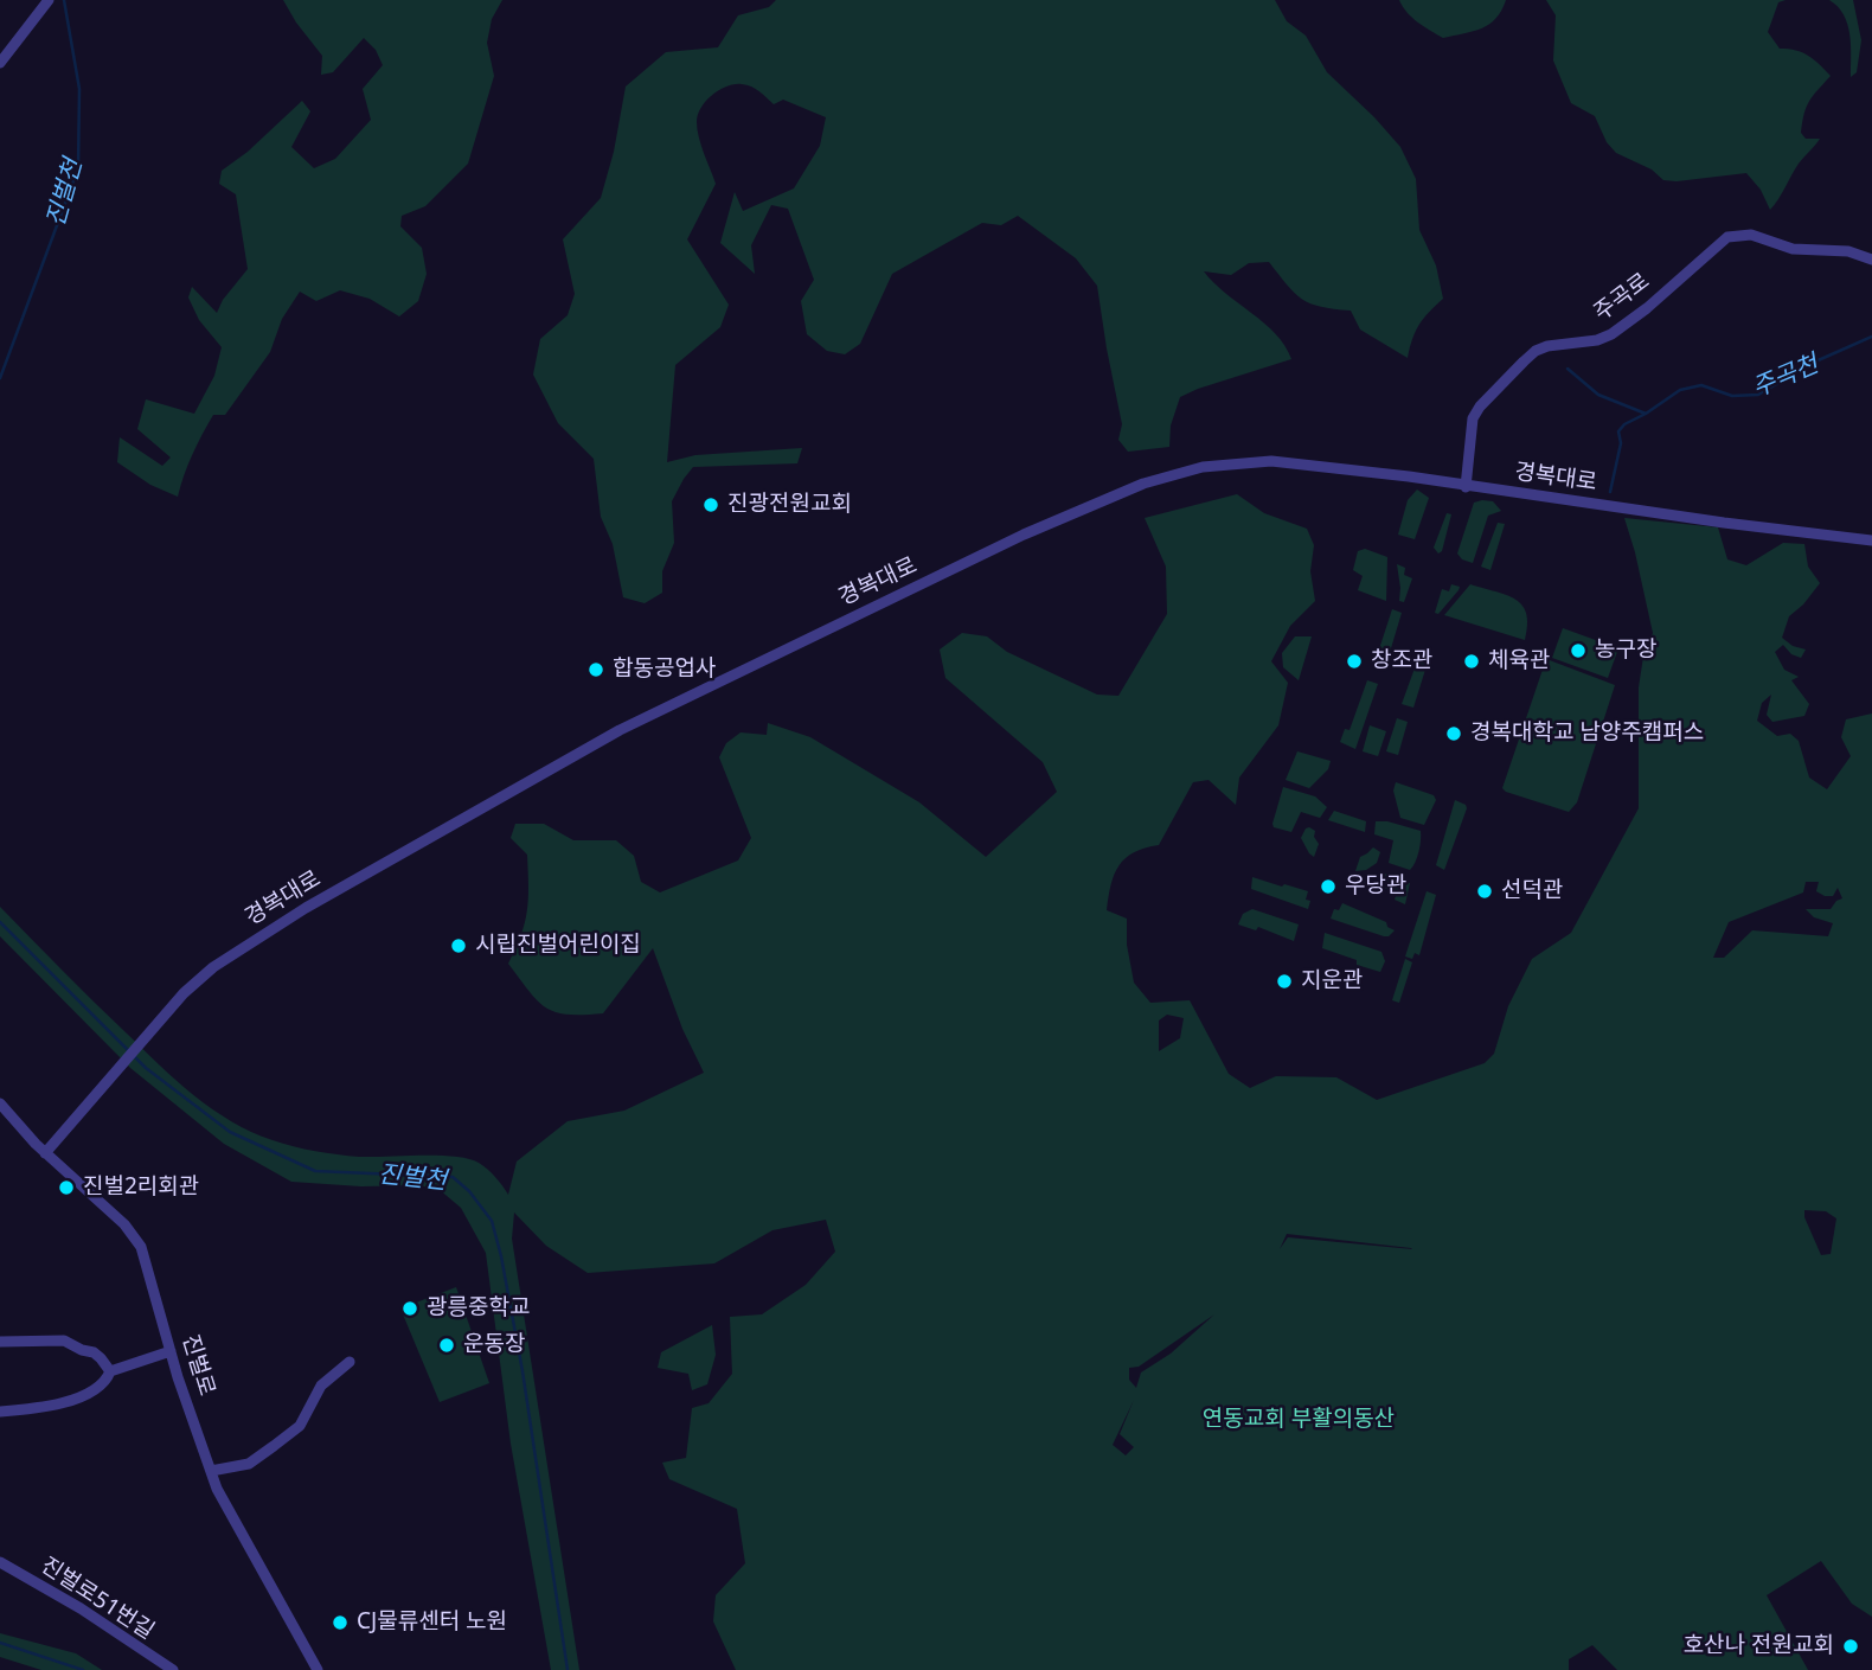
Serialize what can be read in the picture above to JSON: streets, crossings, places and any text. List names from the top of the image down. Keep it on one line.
{"streets":{"street":["주곡로","경복대로","진벌로","진벌로51번길"]},"crossings":[["주곡로","경복대로"],["경복대로","진벌로"]],"water":["진벌천","주곡천"],"parks":["연동교회 부활의동산"],"places":["진광전원교회","농구장","창조관","체육관","합동공업사","경복대학교 남양주캠퍼스","우당관","선덕관","시립진벌어린이집","지운관","진벌2리회관","광릉중학교","운동장","CJ물류센터 노원","호산나 전원교회"]}
